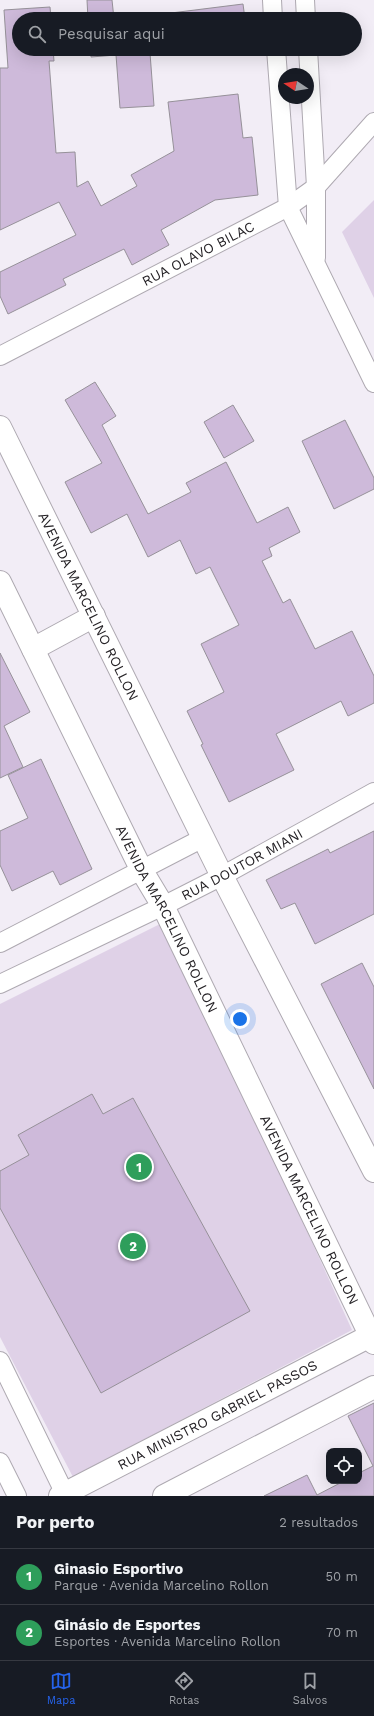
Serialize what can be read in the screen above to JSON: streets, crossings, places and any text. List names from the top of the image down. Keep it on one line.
{"streets":{"main road":["AVENIDA MARCELINO ROLLON","RUA MINISTRO GABRIEL PASSOS"],"street":["RUA OLAVO BILAC","RUA DOUTOR MIANI"]},"crossings":[["AVENIDA MARCELINO ROLLON","RUA DOUTOR MIANI"],["AVENIDA MARCELINO ROLLON","RUA MINISTRO GABRIEL PASSOS"]],"north":"left","page":{"search":"Pesquisar aqui","pins":["1","2"],"heading":["Por perto","2 resultados"],"list":[{"mark":"1","name":"Ginasio Esportivo","note":"Parque · Avenida Marcelino Rollon","value":"50 m"},{"mark":"2","name":"Ginásio de Esportes","note":"Esportes · Avenida Marcelino Rollon","value":"70 m"}],"nav":["Mapa","Rotas","Salvos"]}}
